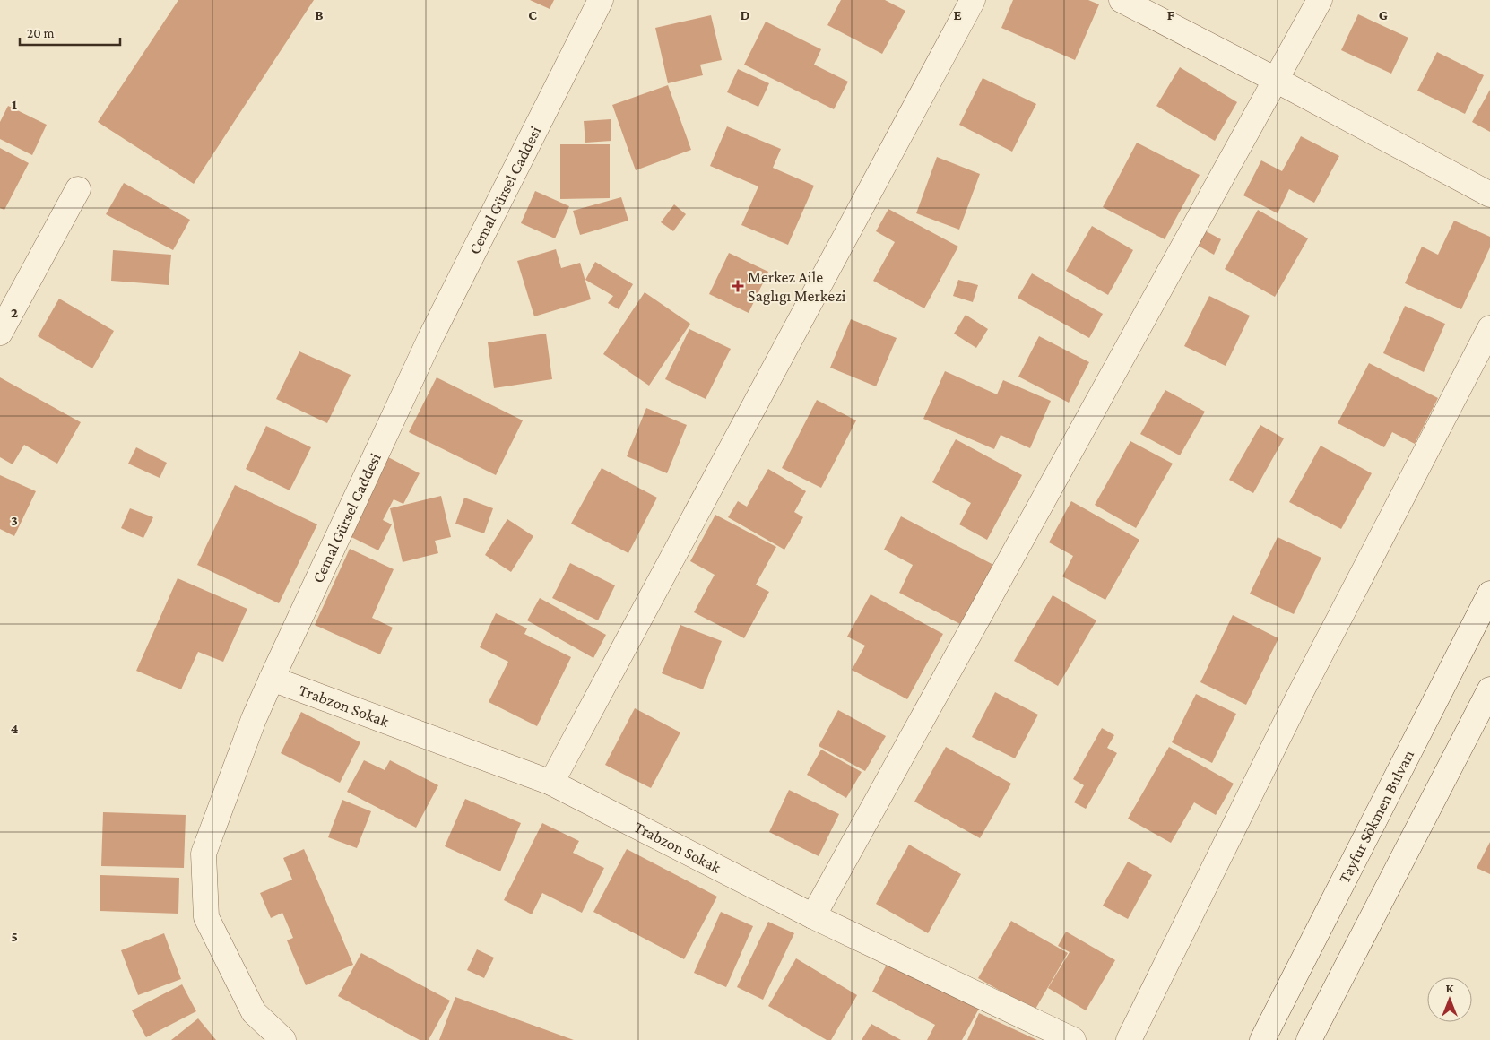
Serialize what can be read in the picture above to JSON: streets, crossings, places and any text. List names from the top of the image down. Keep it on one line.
{"streets":{"street":["Cemal Gürsel Caddesi","Trabzon Sokak","Tayfur Sökmen Bulvarı"]},"crossings":[["Cemal Gürsel Caddesi","Trabzon Sokak"]],"places":{"health":["Merkez Aile Saglıgı Merkezi"]},"scale_bar":"20 m","north":"top","grid":{"columns":["B","C","D","E","F","G"],"rows":["1","2","3","4","5"]}}
